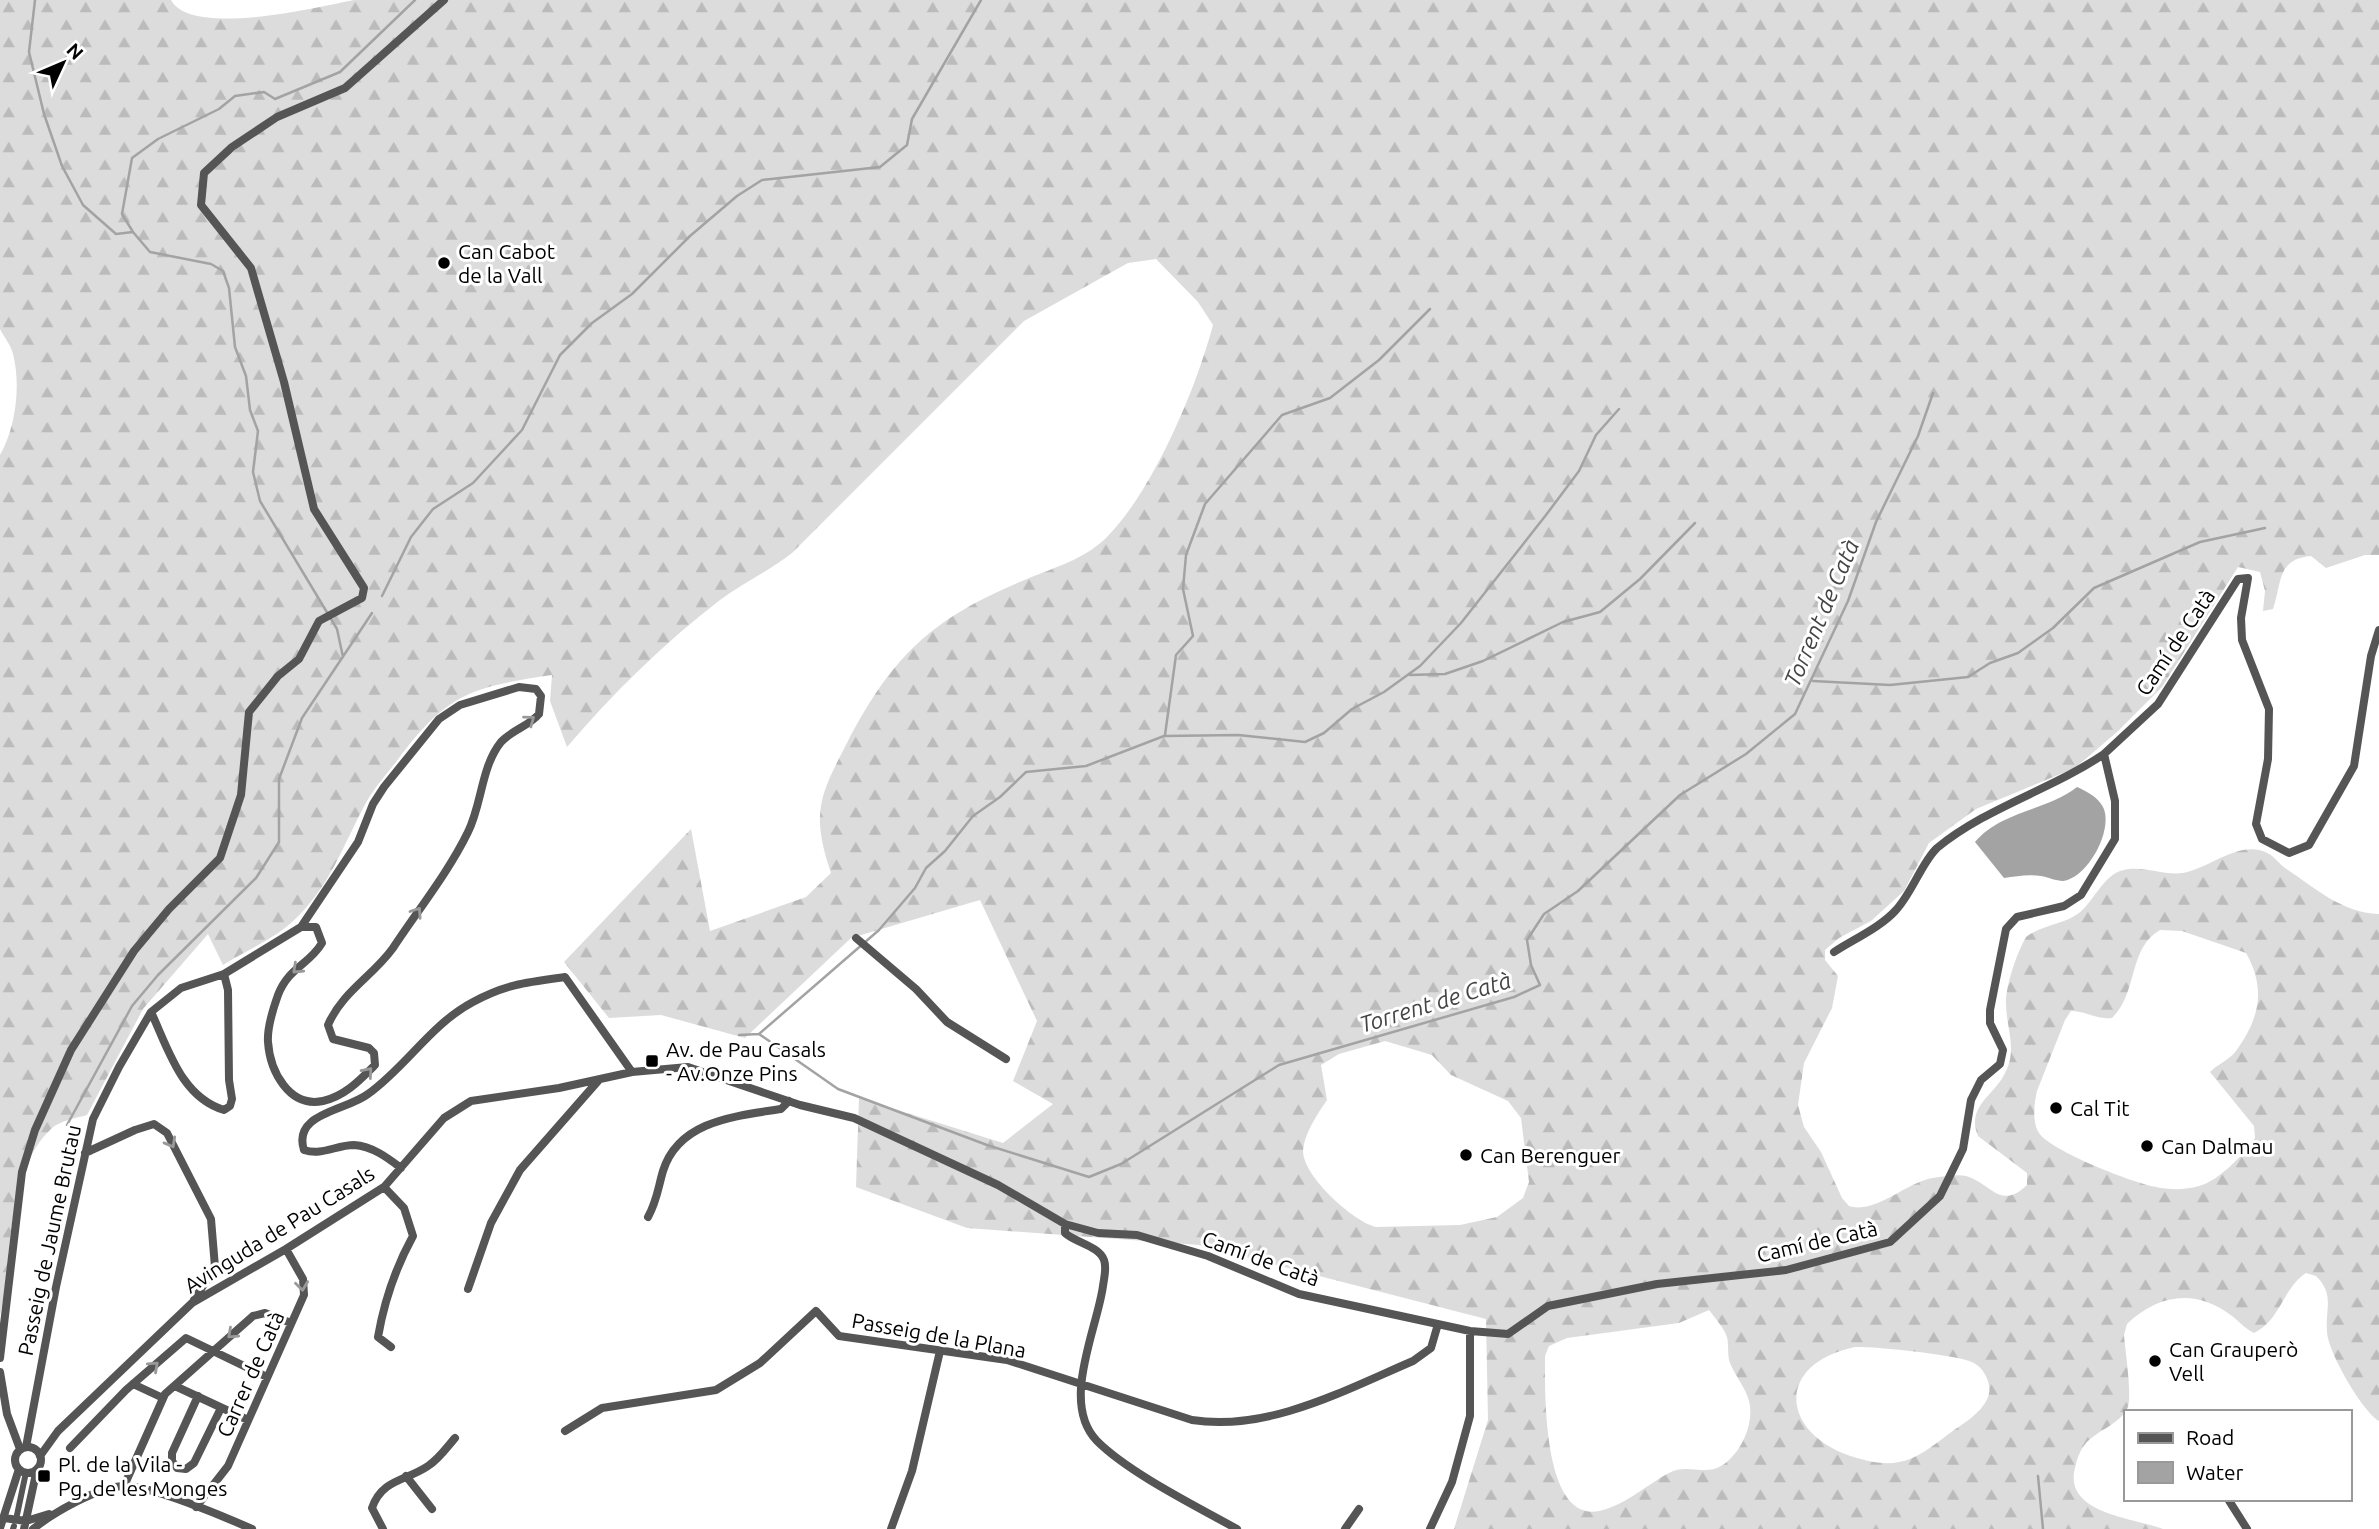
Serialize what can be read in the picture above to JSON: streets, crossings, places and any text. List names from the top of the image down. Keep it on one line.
{"streets":{"street":["Camí de Catà","Avinguda de Pau Casals","Passeig de Jaume Brutau","Passeig de la Plana","Carrer de Catà"]},"crossings":[["Camí de Catà","Avinguda de Pau Casals"],["Camí de Catà","Passeig de la Plana"],["Avinguda de Pau Casals","Passeig de Jaume Brutau"],["Avinguda de Pau Casals","Carrer de Catà"]],"water":["Torrent de Catà"],"places":{"other":["Can Cabot de la Vall","Cal Tit","Can Dalmau","Can Berenguer","Can Grauperò Vell"],"transit":["Av. de Pau Casals - Av.Onze Pins","Pl. de la Vila - Pg. de les Monges"]},"legend":["Road","Water"],"north":"top right"}
